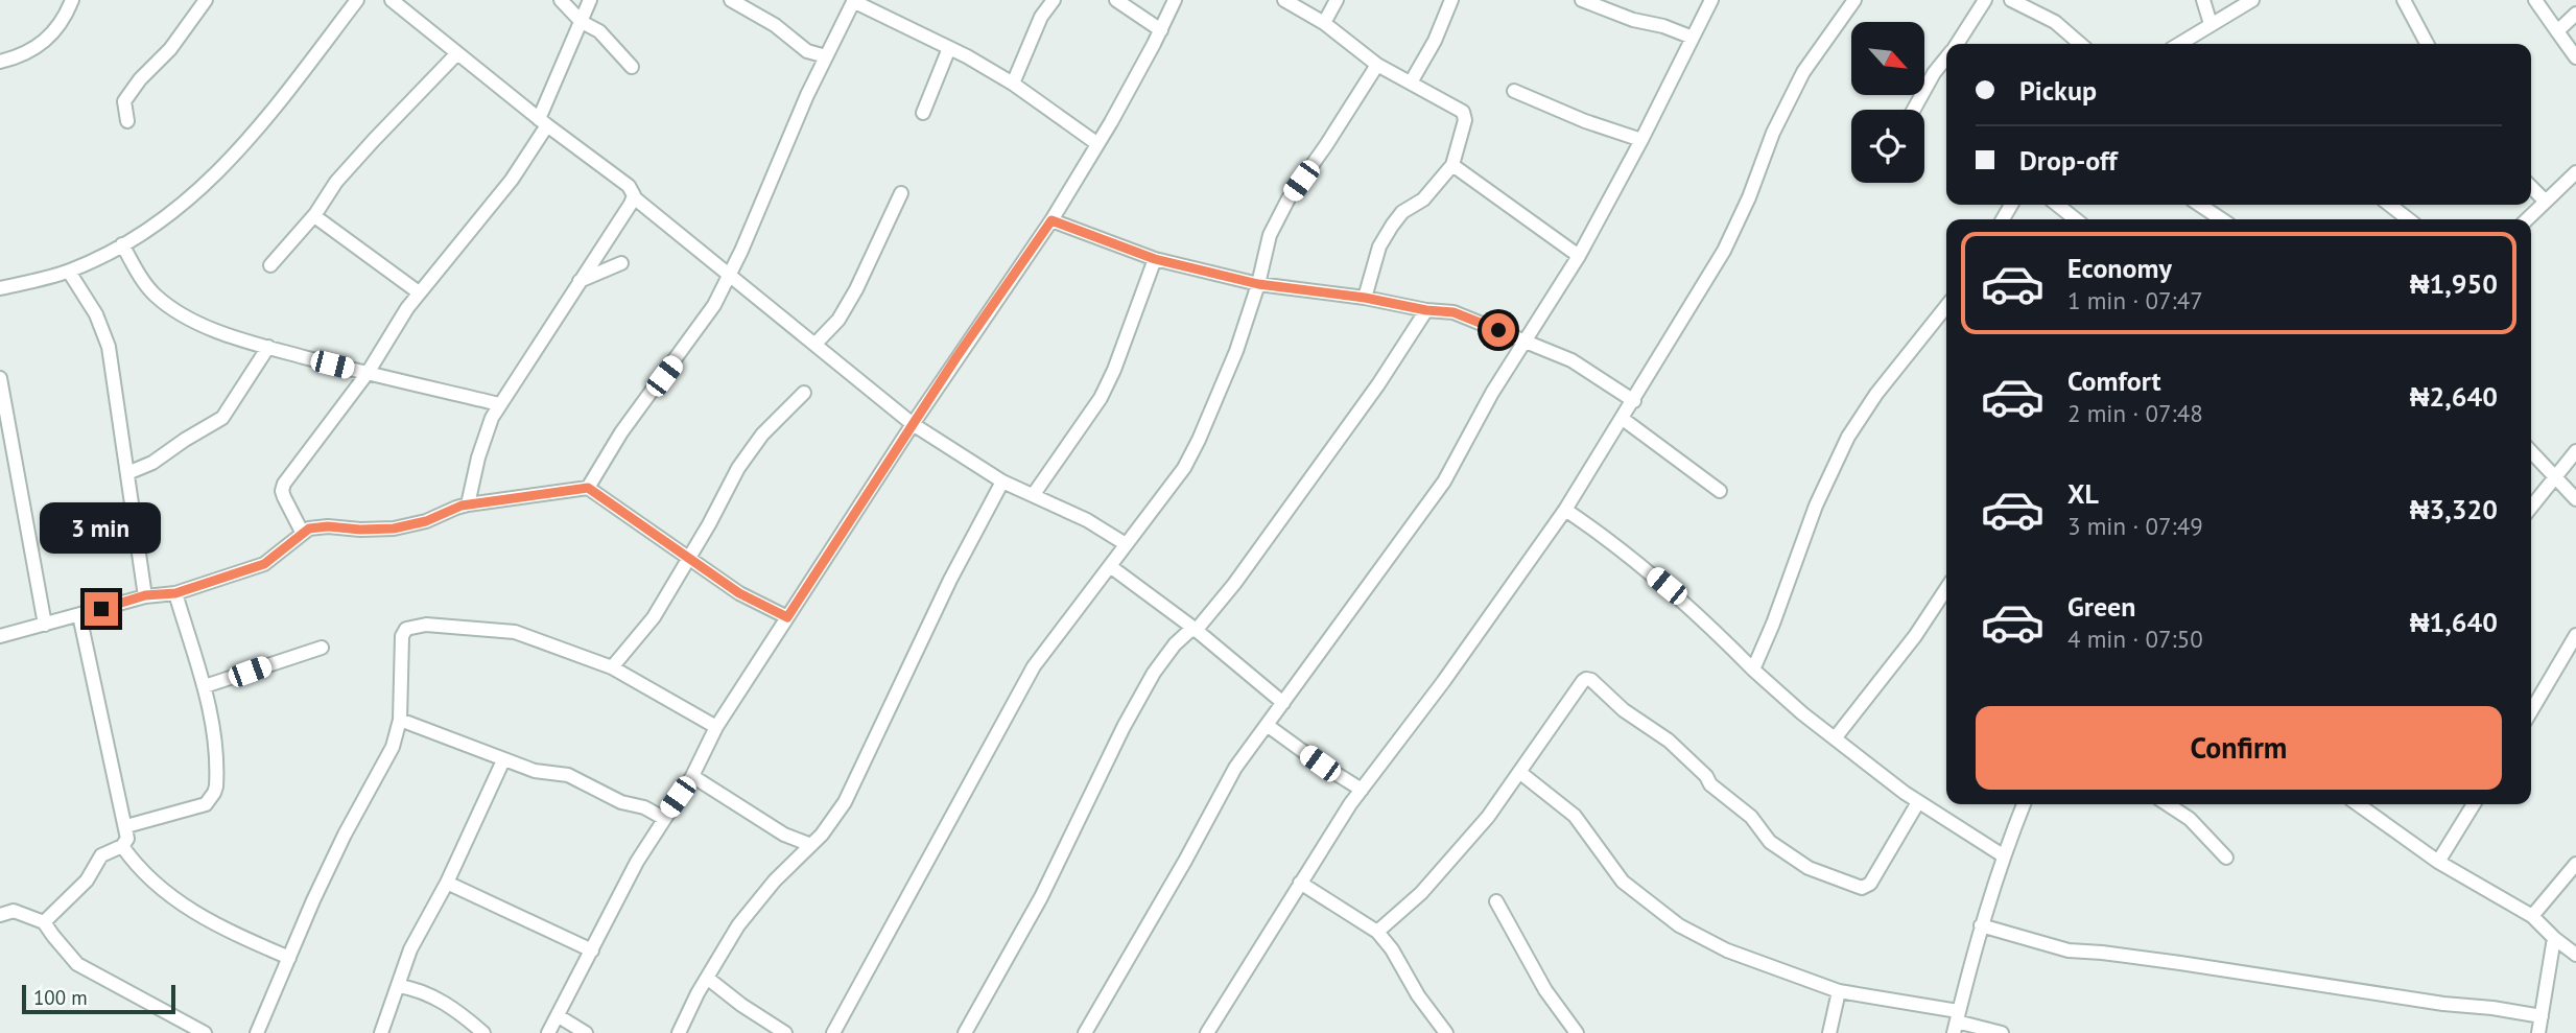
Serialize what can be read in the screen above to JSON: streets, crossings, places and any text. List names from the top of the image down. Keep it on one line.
{"scale_bar":"100 m","north":"bottom right","page":{"banner":["Pickup","Drop-off"],"list":[{"name":"Economy","note":"1 min · 07:47","value":"₦1,950"},{"name":"Comfort","note":"2 min · 07:48","value":"₦2,640"},{"name":"XL","note":"3 min · 07:49","value":"₦3,320"},{"name":"Green","note":"4 min · 07:50","value":"₦1,640"}],"bubble":"3 min","buttons":"Confirm","scale":"100 m"}}
